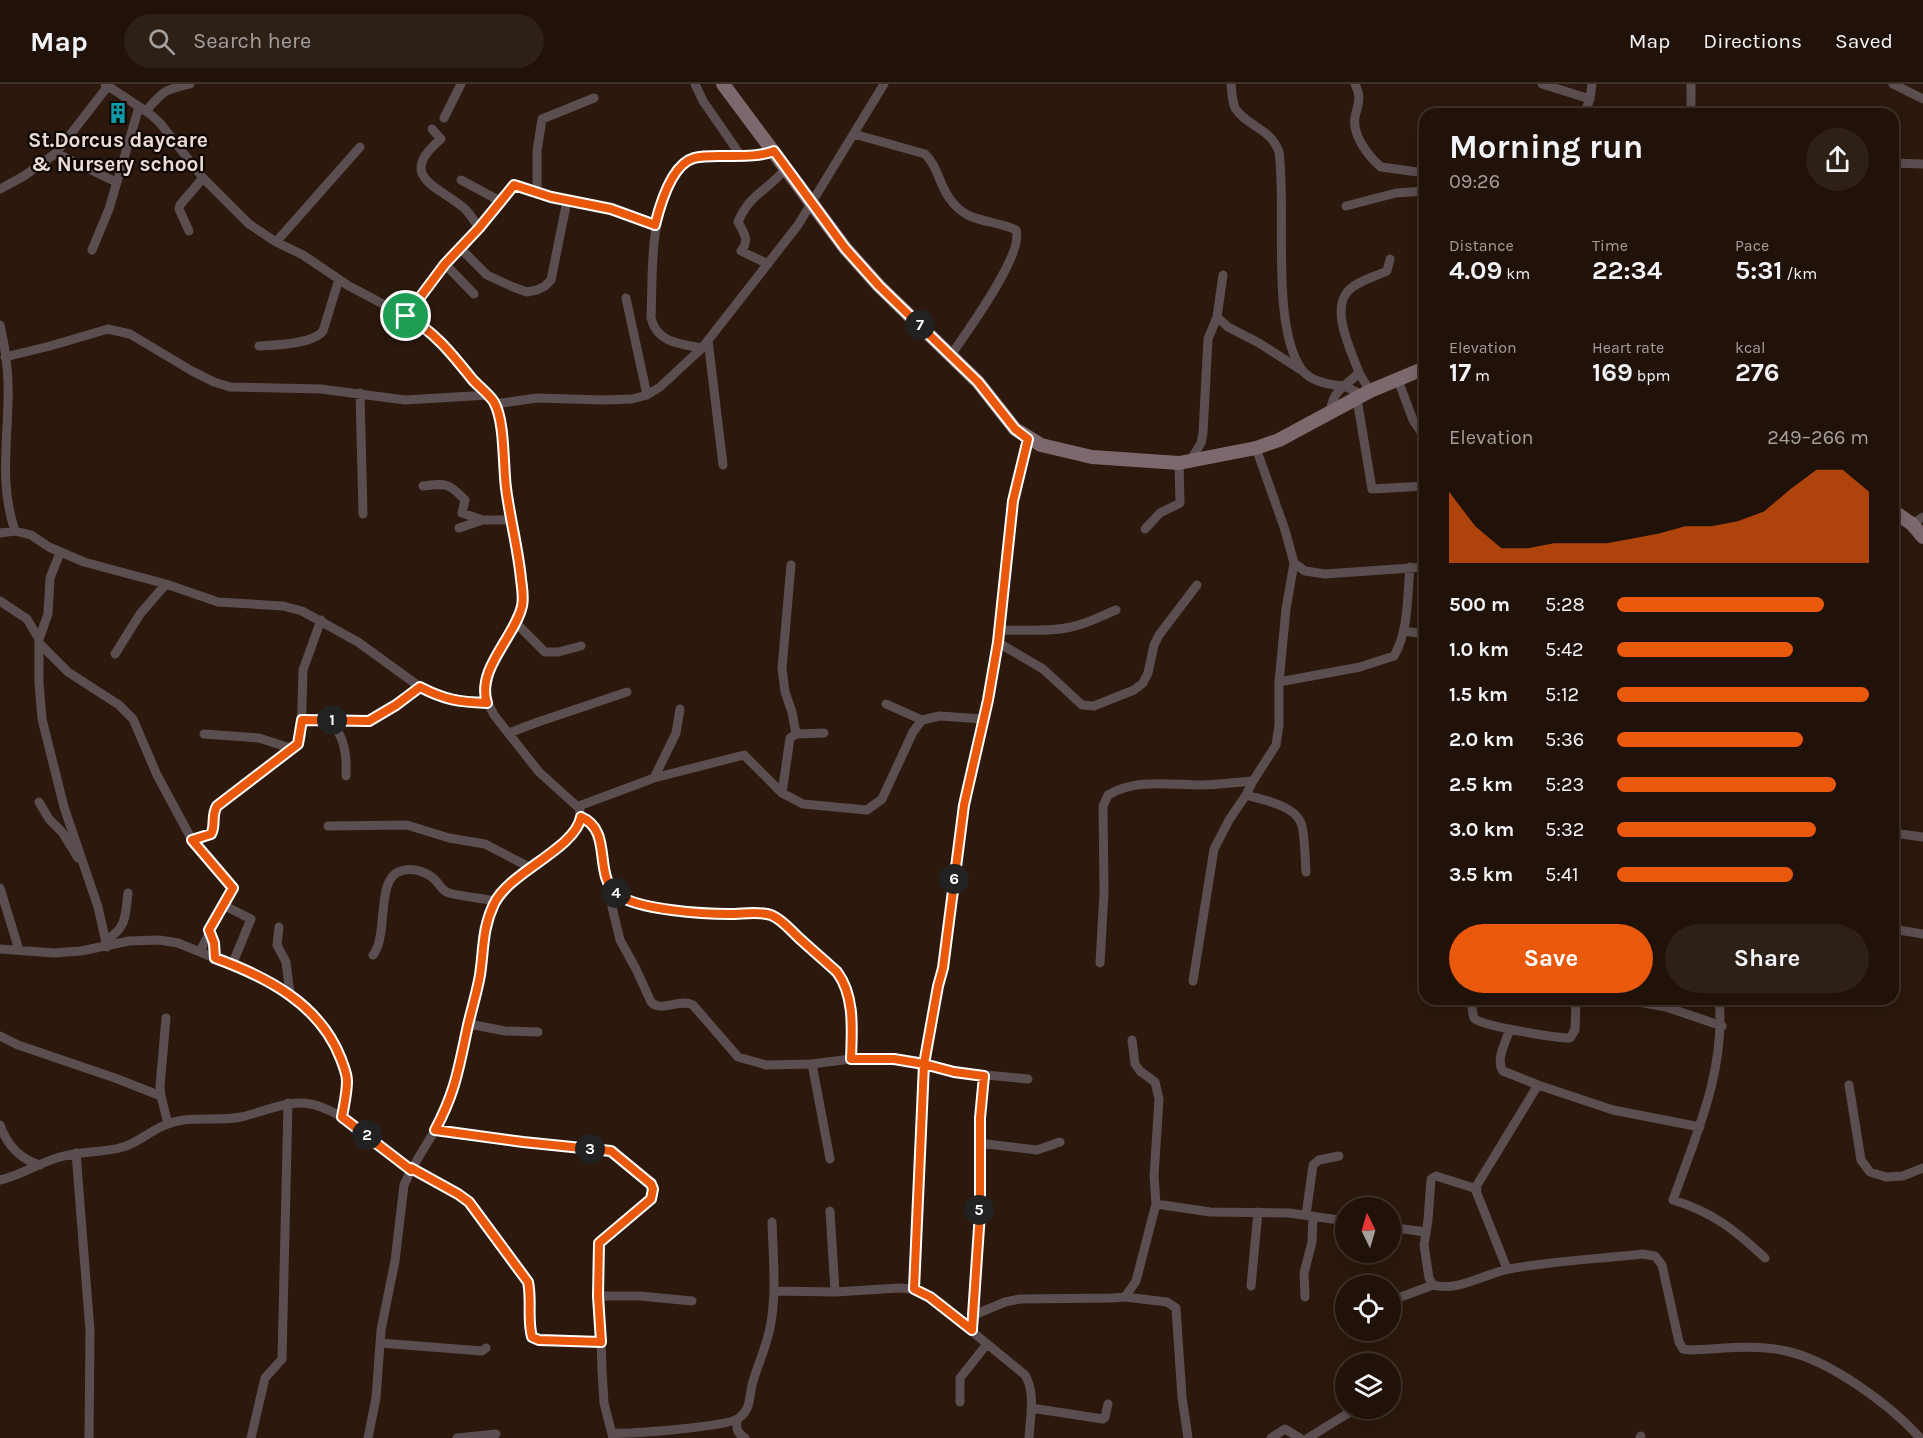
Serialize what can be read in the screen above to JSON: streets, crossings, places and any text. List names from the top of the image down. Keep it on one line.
{"places":{"building":["St.Dorcus daycare & Nursery school"]},"north":"top","page":{"header":"Map","search":"Search here","nav":["Map","Directions","Saved"],"heading":["Morning run","09:26"],"stats":[["Distance","4.09 km"],["Time","22:34"],["Pace","5:31 /km"],["Elevation","17 m"],["Heart rate","169 bpm"],["kcal","276"]],"pins":["7","1","6","4","2","3","5"],"chart":["Elevation","249–266 m"],"list":[{"name":"500 m","note":"5:28"},{"name":"1.0 km","note":"5:42"},{"name":"1.5 km","note":"5:12"},{"name":"2.0 km","note":"5:36"},{"name":"2.5 km","note":"5:23"},{"name":"3.0 km","note":"5:32"},{"name":"3.5 km","note":"5:41"}],"buttons":["Save","Share"]}}
